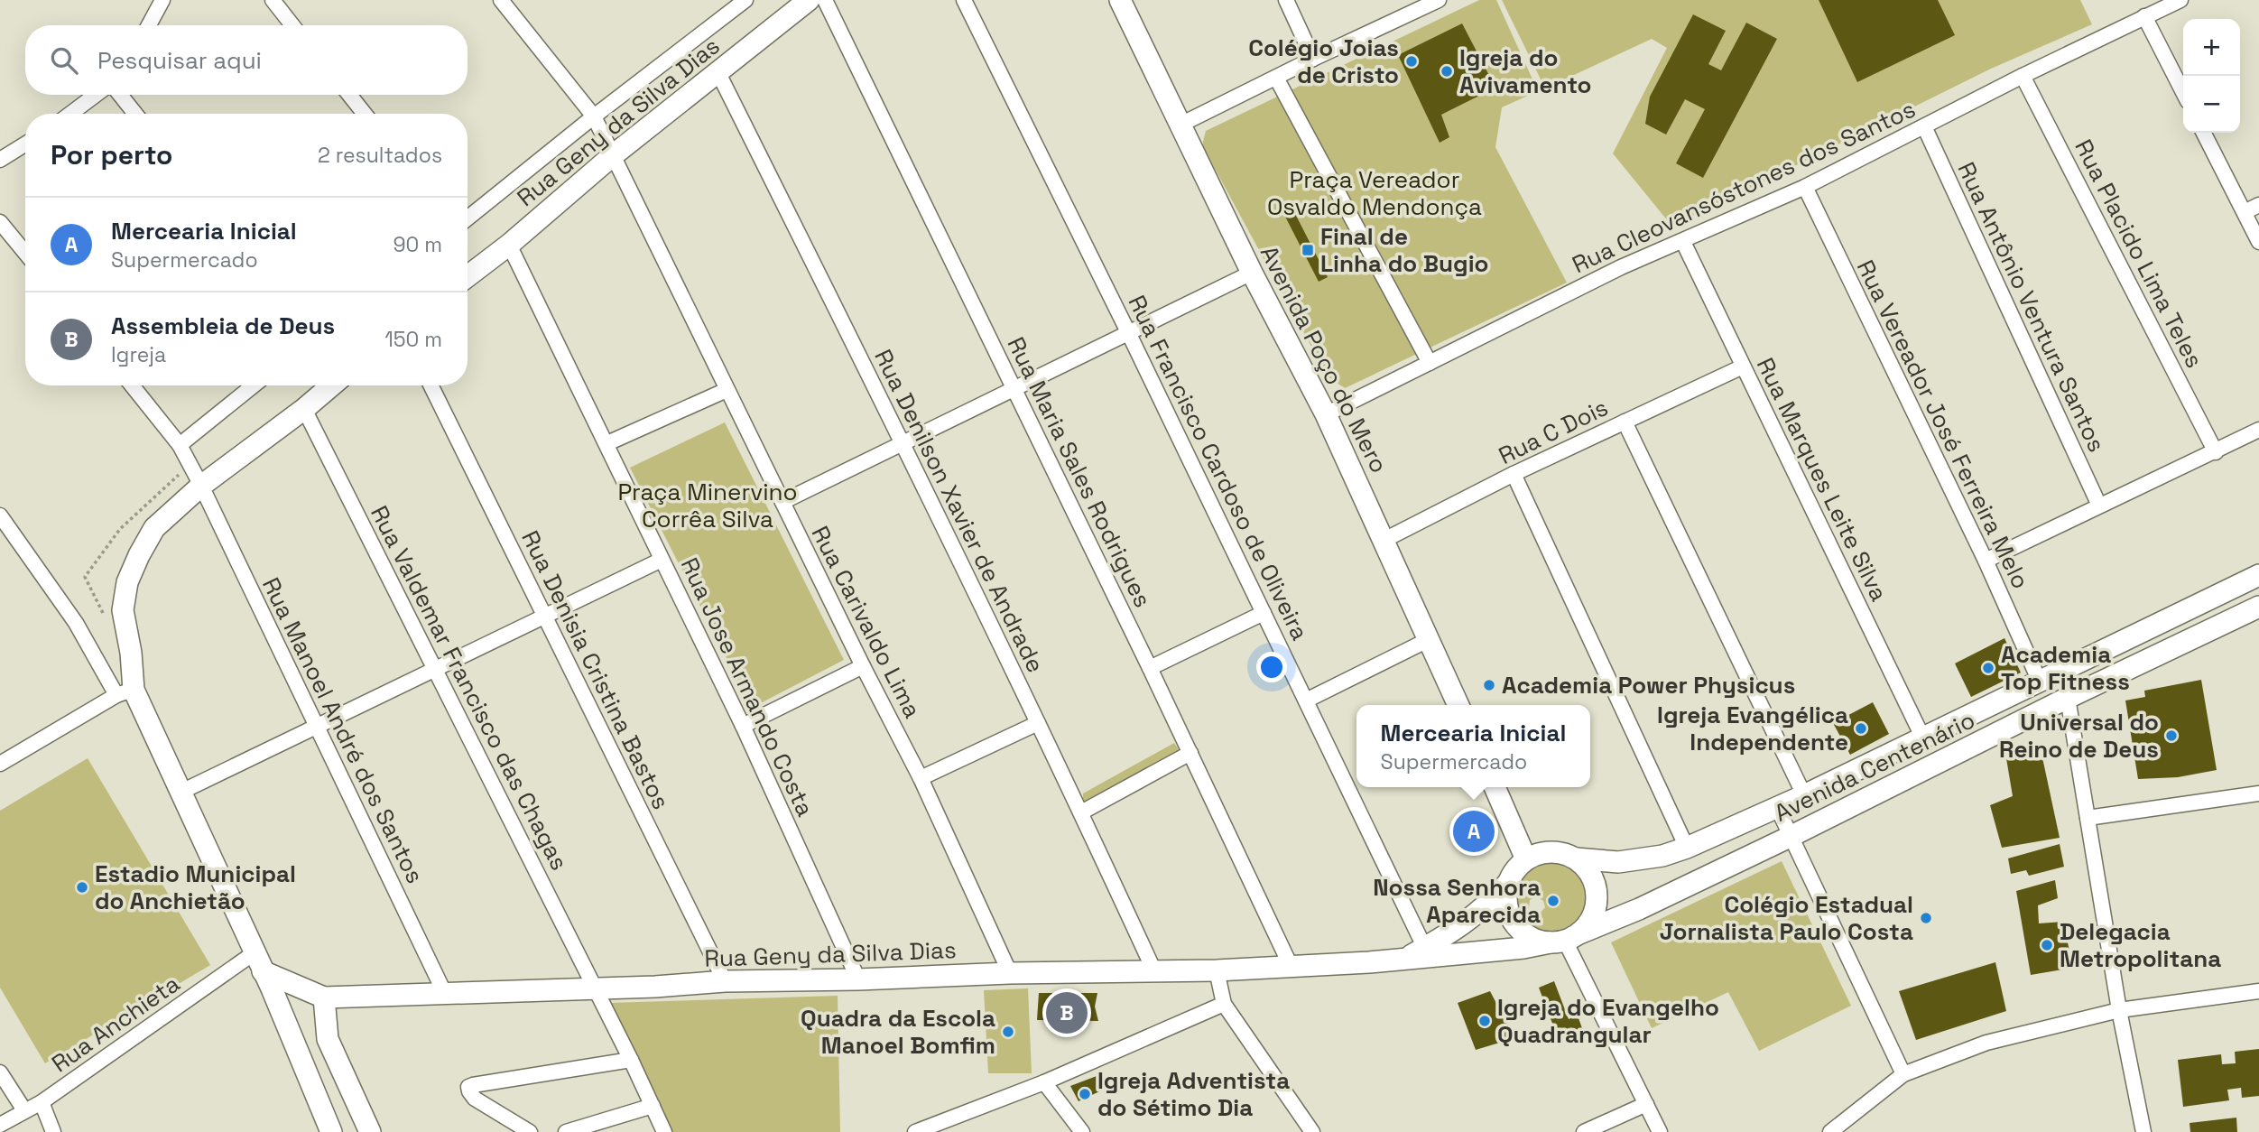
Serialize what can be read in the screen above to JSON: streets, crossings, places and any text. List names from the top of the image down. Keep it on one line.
{"streets":{"main road":["Rua Geny da Silva Dias","Avenida Poço do Mero","Avenida Centenário"],"street":["Rua Cleovansóstones dos Santos","Rua Placido Lima Teles","Rua Antônio Ventura Santos","Rua Vereador José Ferreira Melo","Rua C Dois","Rua Francisco Cardoso de Oliveira","Rua Maria Sales Rodrigues","Rua Marques Leite Silva","Rua Denilson Xavier de Andrade","Rua Carivaldo Lima","Rua Denisia Cristina Bastos","Rua Jose Armando Costa","Rua Valdemar Francisco das Chagas","Rua Manoel André dos Santos","Rua Anchieta"]},"crossings":[["Rua Geny da Silva Dias","Rua Francisco Cardoso de Oliveira"],["Rua Geny da Silva Dias","Rua Maria Sales Rodrigues"],["Rua Geny da Silva Dias","Rua Denilson Xavier de Andrade"],["Rua Geny da Silva Dias","Rua Carivaldo Lima"],["Rua Geny da Silva Dias","Rua Denisia Cristina Bastos"],["Rua Geny da Silva Dias","Rua Jose Armando Costa"],["Rua Geny da Silva Dias","Rua Valdemar Francisco das Chagas"],["Rua Geny da Silva Dias","Rua Manoel André dos Santos"],["Rua Geny da Silva Dias","Avenida Centenário"],["Rua Geny da Silva Dias","Rua Anchieta"],["Rua Cleovansóstones dos Santos","Rua Placido Lima Teles"],["Rua Cleovansóstones dos Santos","Rua Antônio Ventura Santos"],["Rua Cleovansóstones dos Santos","Avenida Poço do Mero"],["Rua Cleovansóstones dos Santos","Rua Vereador José Ferreira Melo"],["Rua Cleovansóstones dos Santos","Rua Marques Leite Silva"],["Avenida Poço do Mero","Rua C Dois"],["Rua Vereador José Ferreira Melo","Avenida Centenário"],["Rua C Dois","Rua Marques Leite Silva"],["Rua Marques Leite Silva","Avenida Centenário"]],"parks":["Praça Vereador Osvaldo Mendonça","Praça Minervino Corrêa Silva"],"places":{"other":["Colégio Joias de Cristo","Igreja do Avivamento","Academia Top Fitness","Academia Power Physicus","Igreja Evangélica Independente","Universal do Reino de Deus","Estadio Municipal do Anchietão","Nossa Senhora Aparecida","Colégio Estadual Jornalista Paulo Costa","Delegacia Metropolitana","Igreja do Evangelho Quadrangular","Quadra da Escola Manoel Bomfim","Igreja Adventista do Sétimo Dia"],"transit":["Final de Linha do Bugio"]},"page":{"map_buttons":["+","−"],"search":"Pesquisar aqui","heading":["Por perto","2 resultados"],"list":[{"mark":"A","name":"Mercearia Inicial","note":"Supermercado","value":"90 m"},{"mark":"B","name":"Assembleia de Deus","note":"Igreja","value":"150 m"}],"popup":["Mercearia Inicial","Supermercado"],"pins":["A","B"]}}
